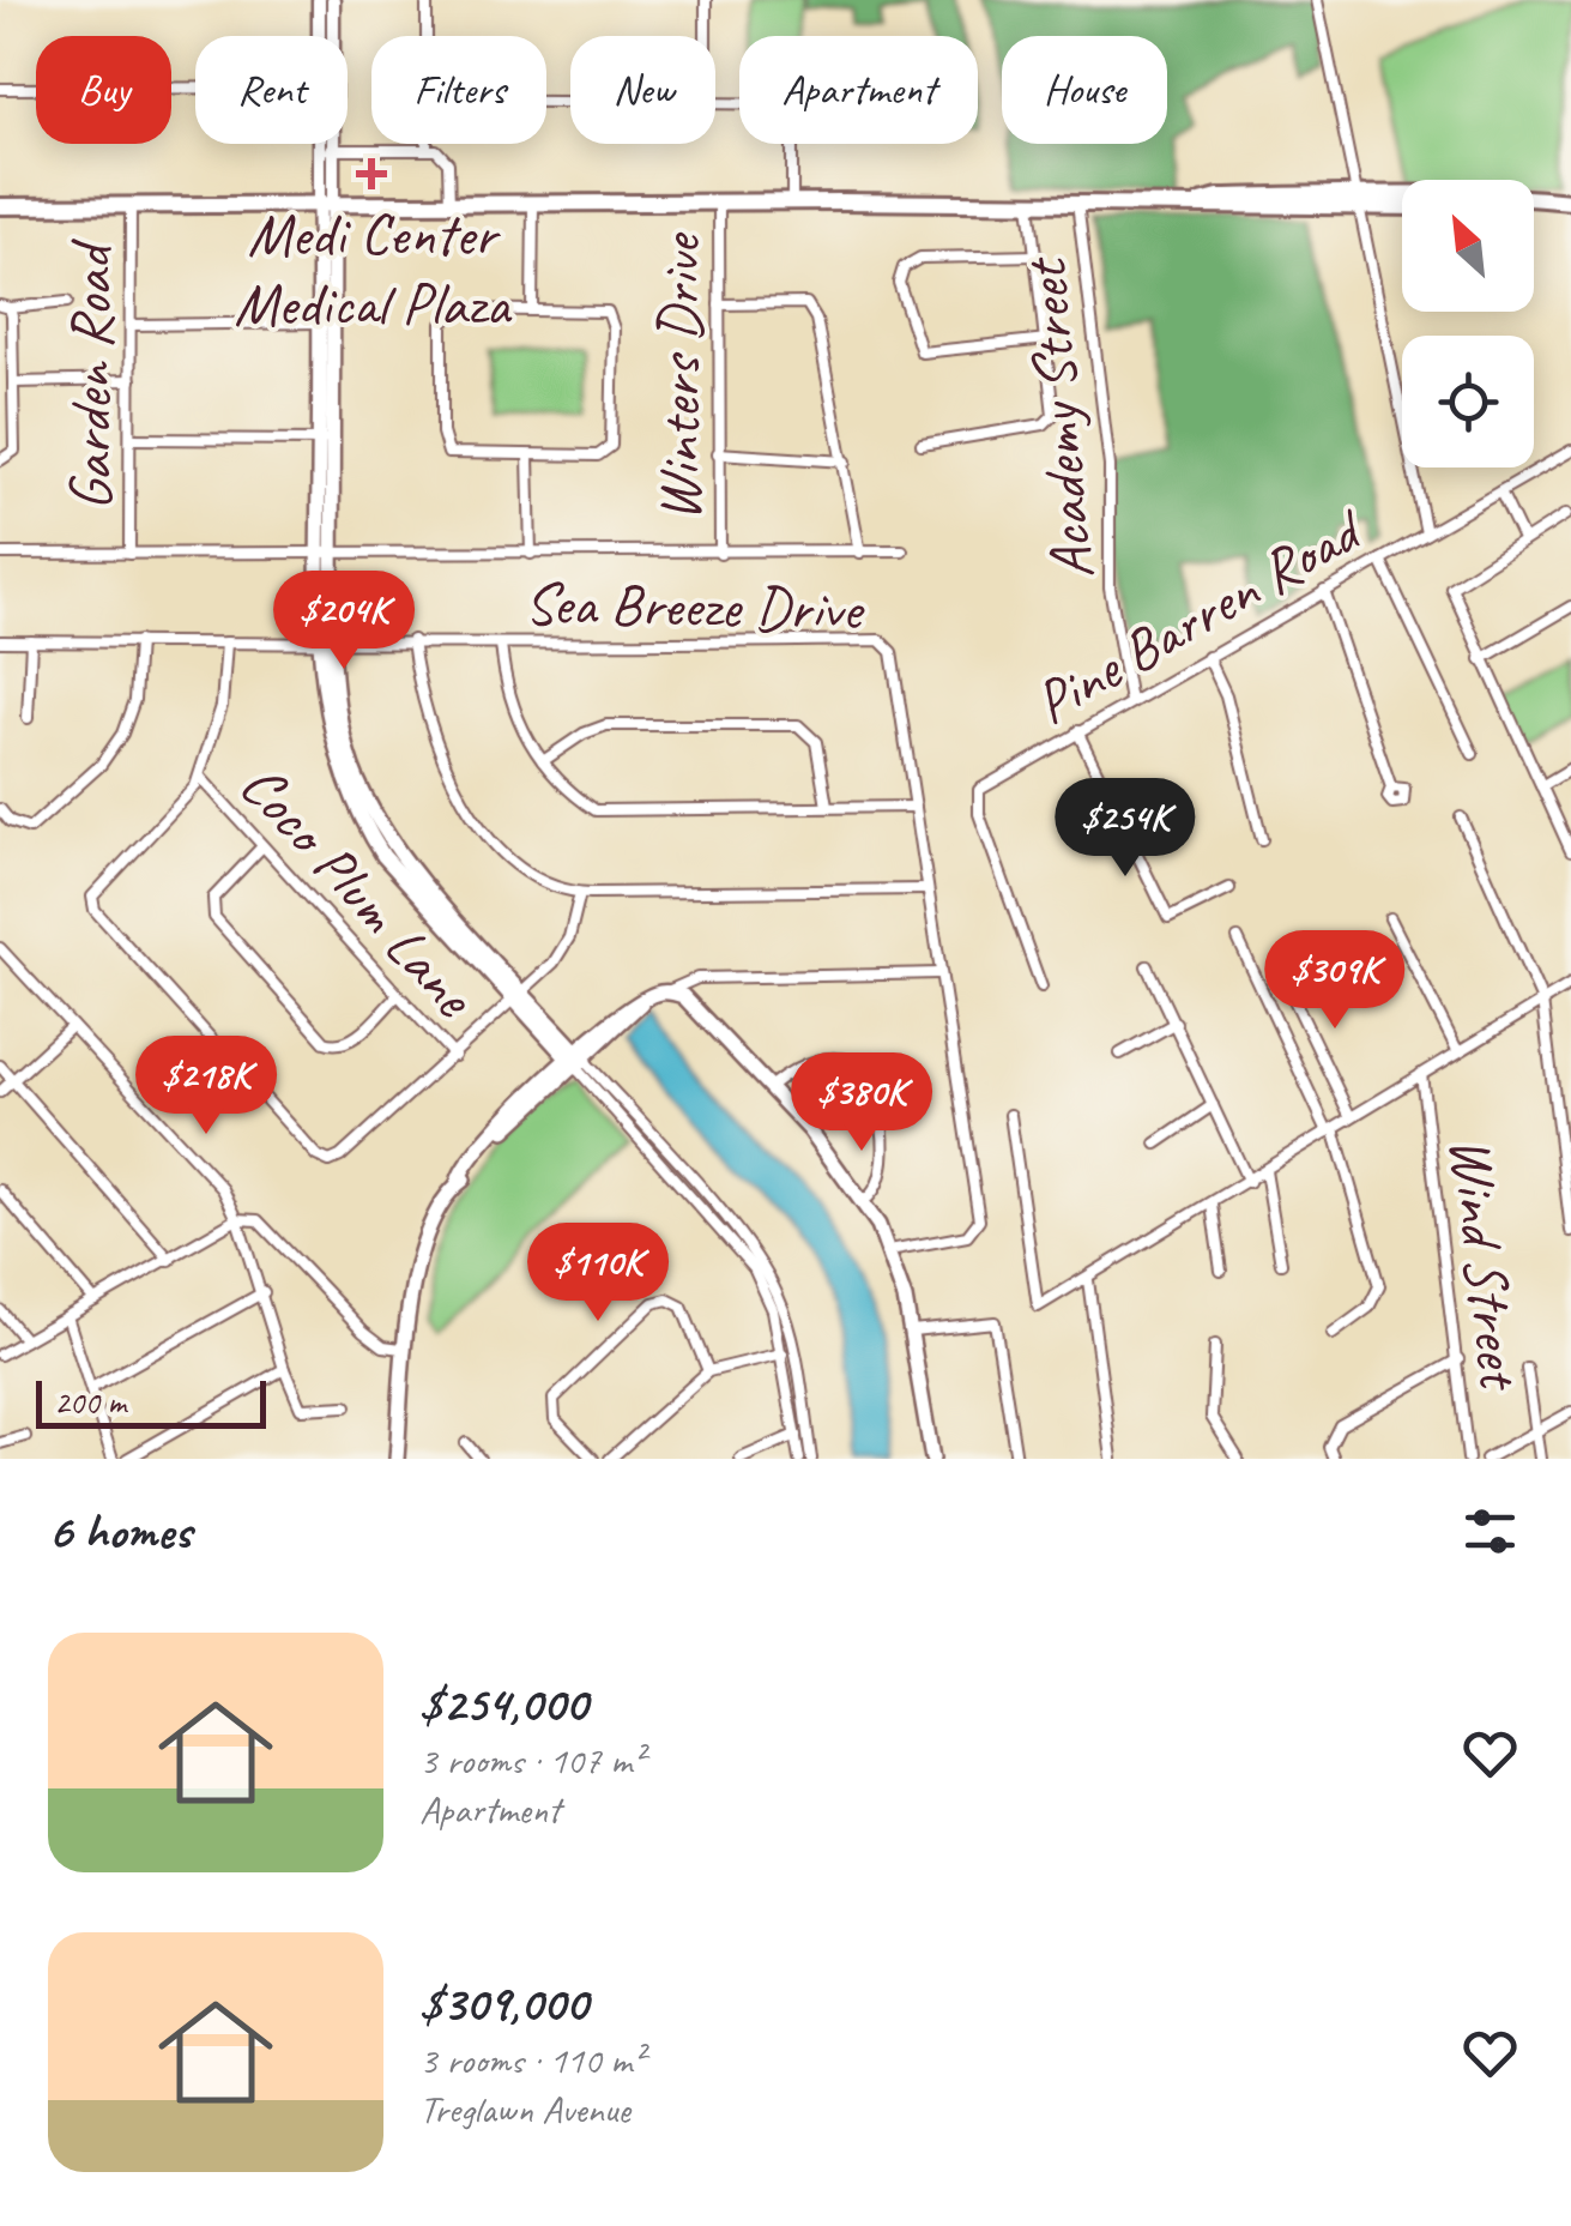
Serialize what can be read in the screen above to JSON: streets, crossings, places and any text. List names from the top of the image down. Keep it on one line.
{"streets":{"street":["Garden Road","Winters Drive","Academy Street","Sea Breeze Drive","Pine Barren Road","Coco Plum Lane","Wind Street"]},"crossings":[["Academy Street","Pine Barren Road"]],"places":{"health":["Medi Center Medical Plaza"]},"scale_bar":"200 m","north":"top left","page":{"chip":["Buy","Rent","Filters","New","Apartment","House"],"price":["$204K","$254K","$309K","$218K","$380K","$110K"],"scale":"200 m","heading":"6 homes","list":[{"name":"$254,000","note":"3 rooms · 107 m² · Apartment"},{"name":"$309,000","note":"3 rooms · 110 m² · Treglawn Avenue"}]}}
